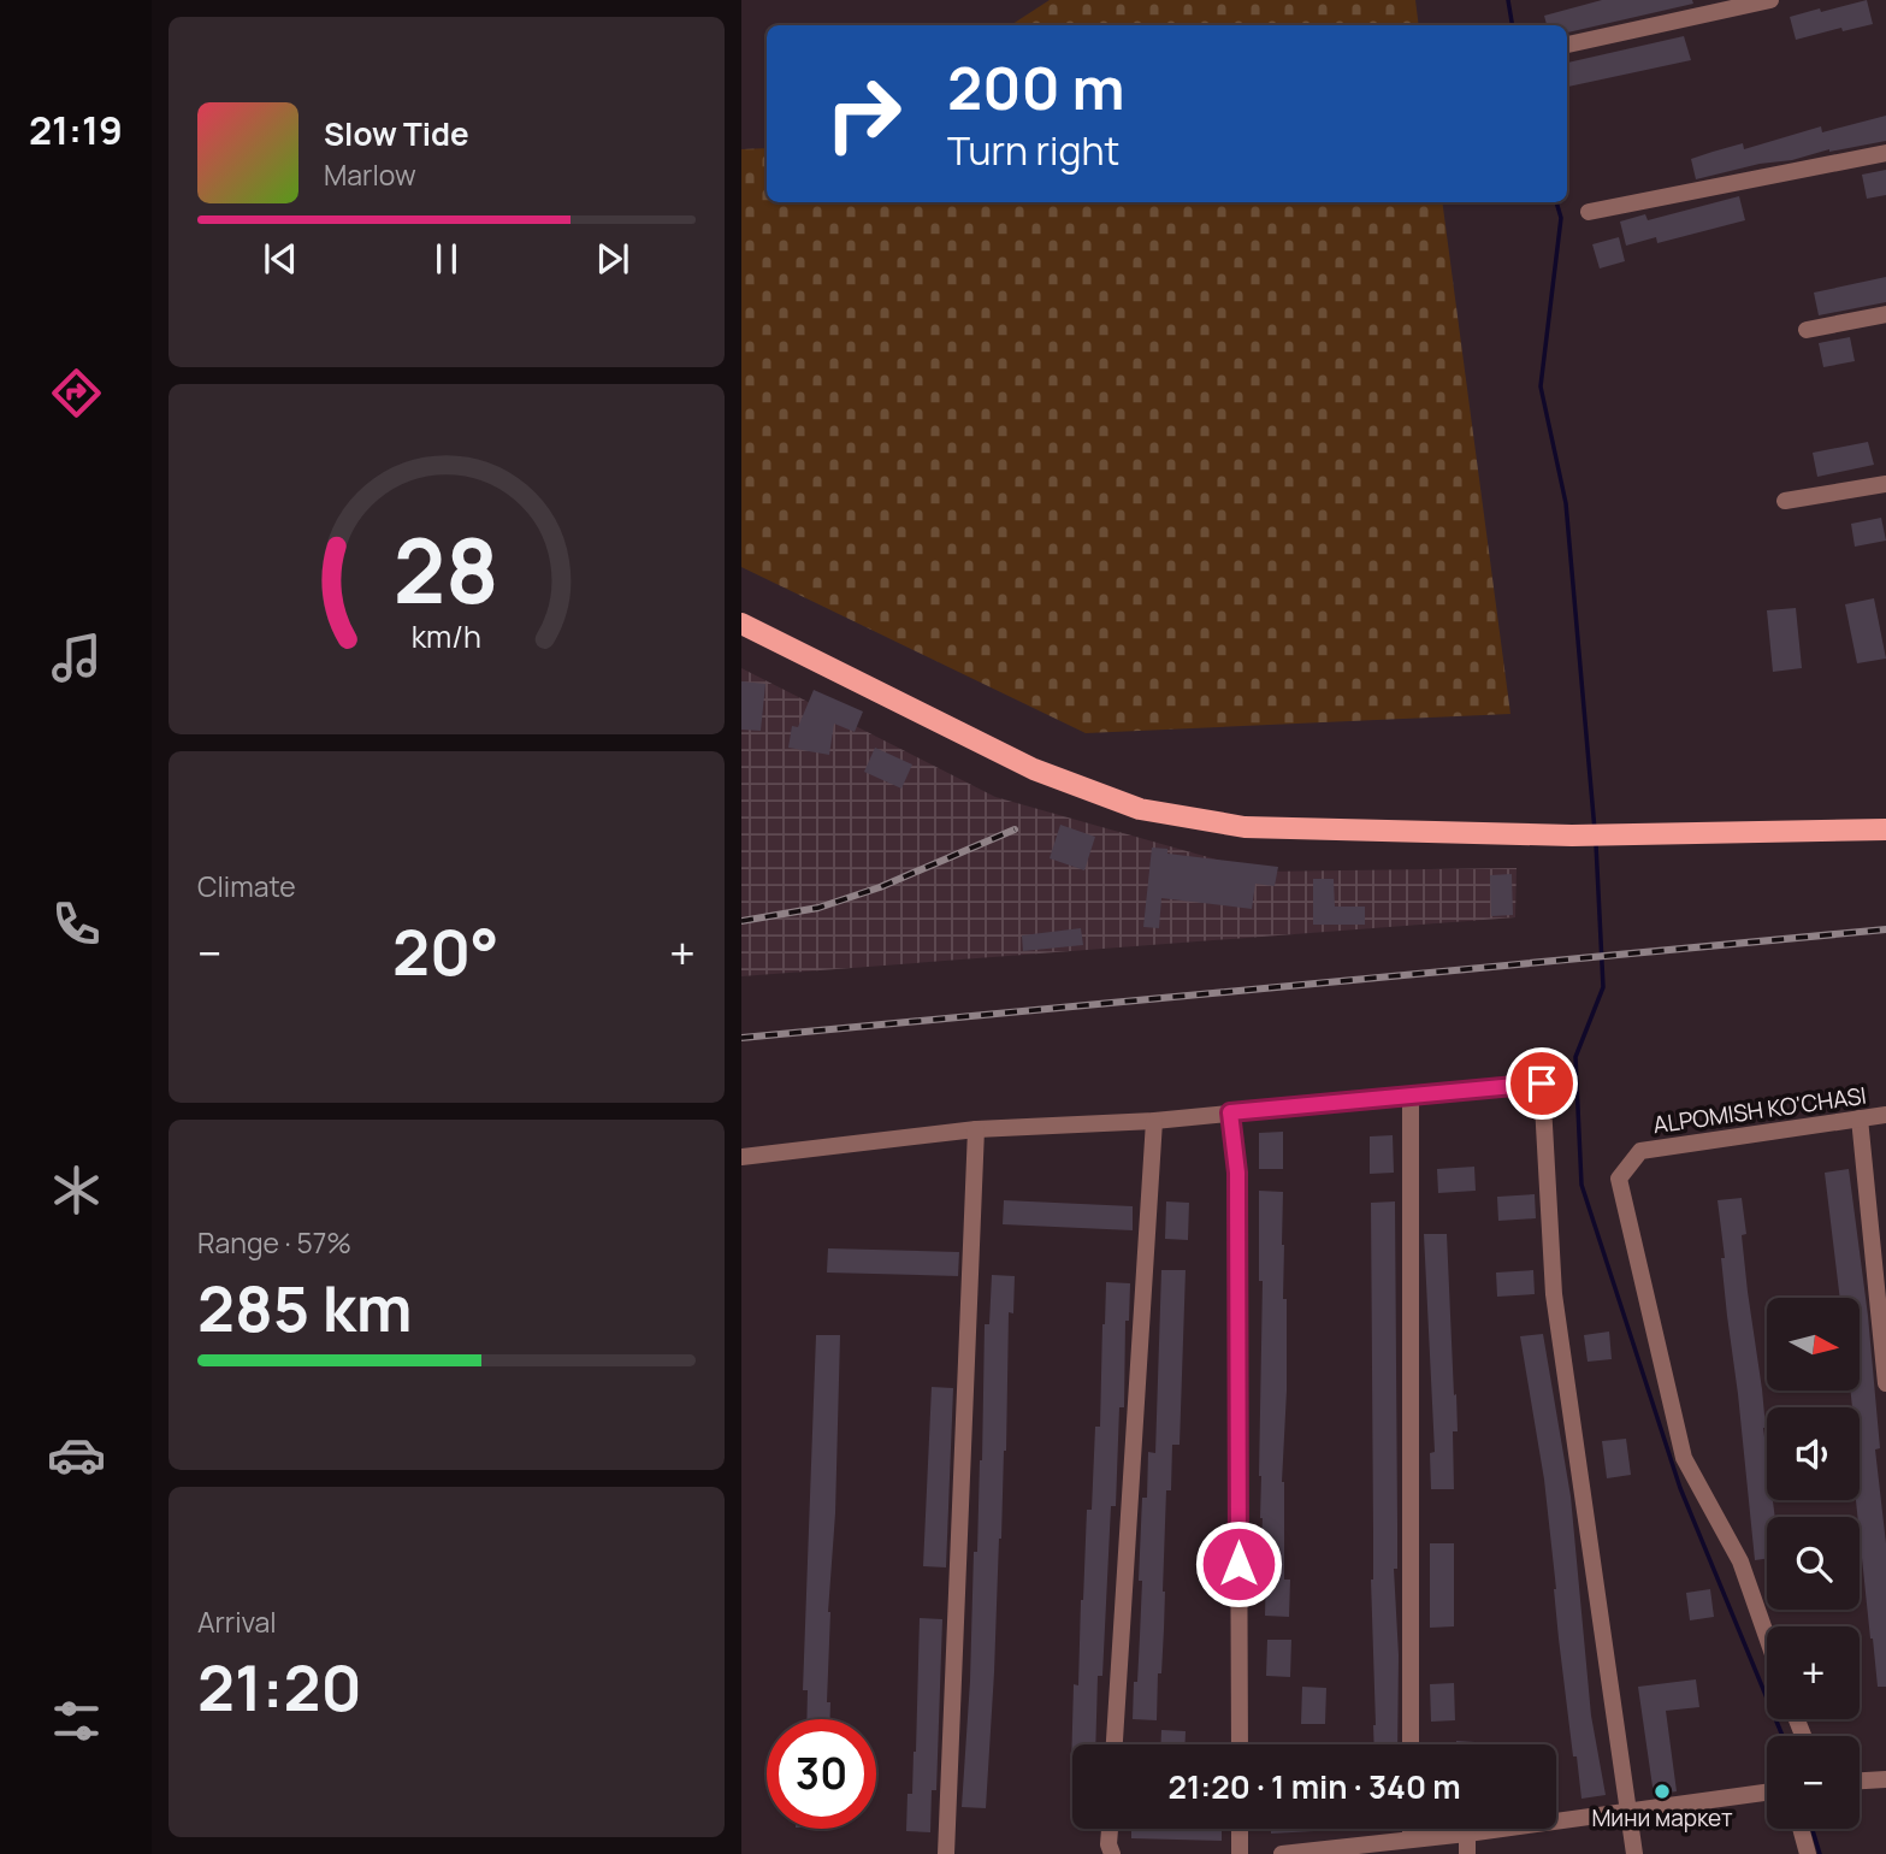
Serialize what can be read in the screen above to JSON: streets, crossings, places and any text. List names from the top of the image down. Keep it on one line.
{"streets":{"street":["ALPOMISH KO'CHASI"]},"places":["Мини маркет"],"north":"right","page":{"tabs":"21:19","turn":["200 m","Turn right"],"song":["Slow Tide","Marlow"],"tile":["Climate",["Range · 57%","285 km"],["Arrival","21:20"]],"heat":["−","20°","+"],"map_buttons":["+","−"],"limit":"30","trip":"21:20 · 1 min · 340 m","gauge":["28","km/h"]}}
